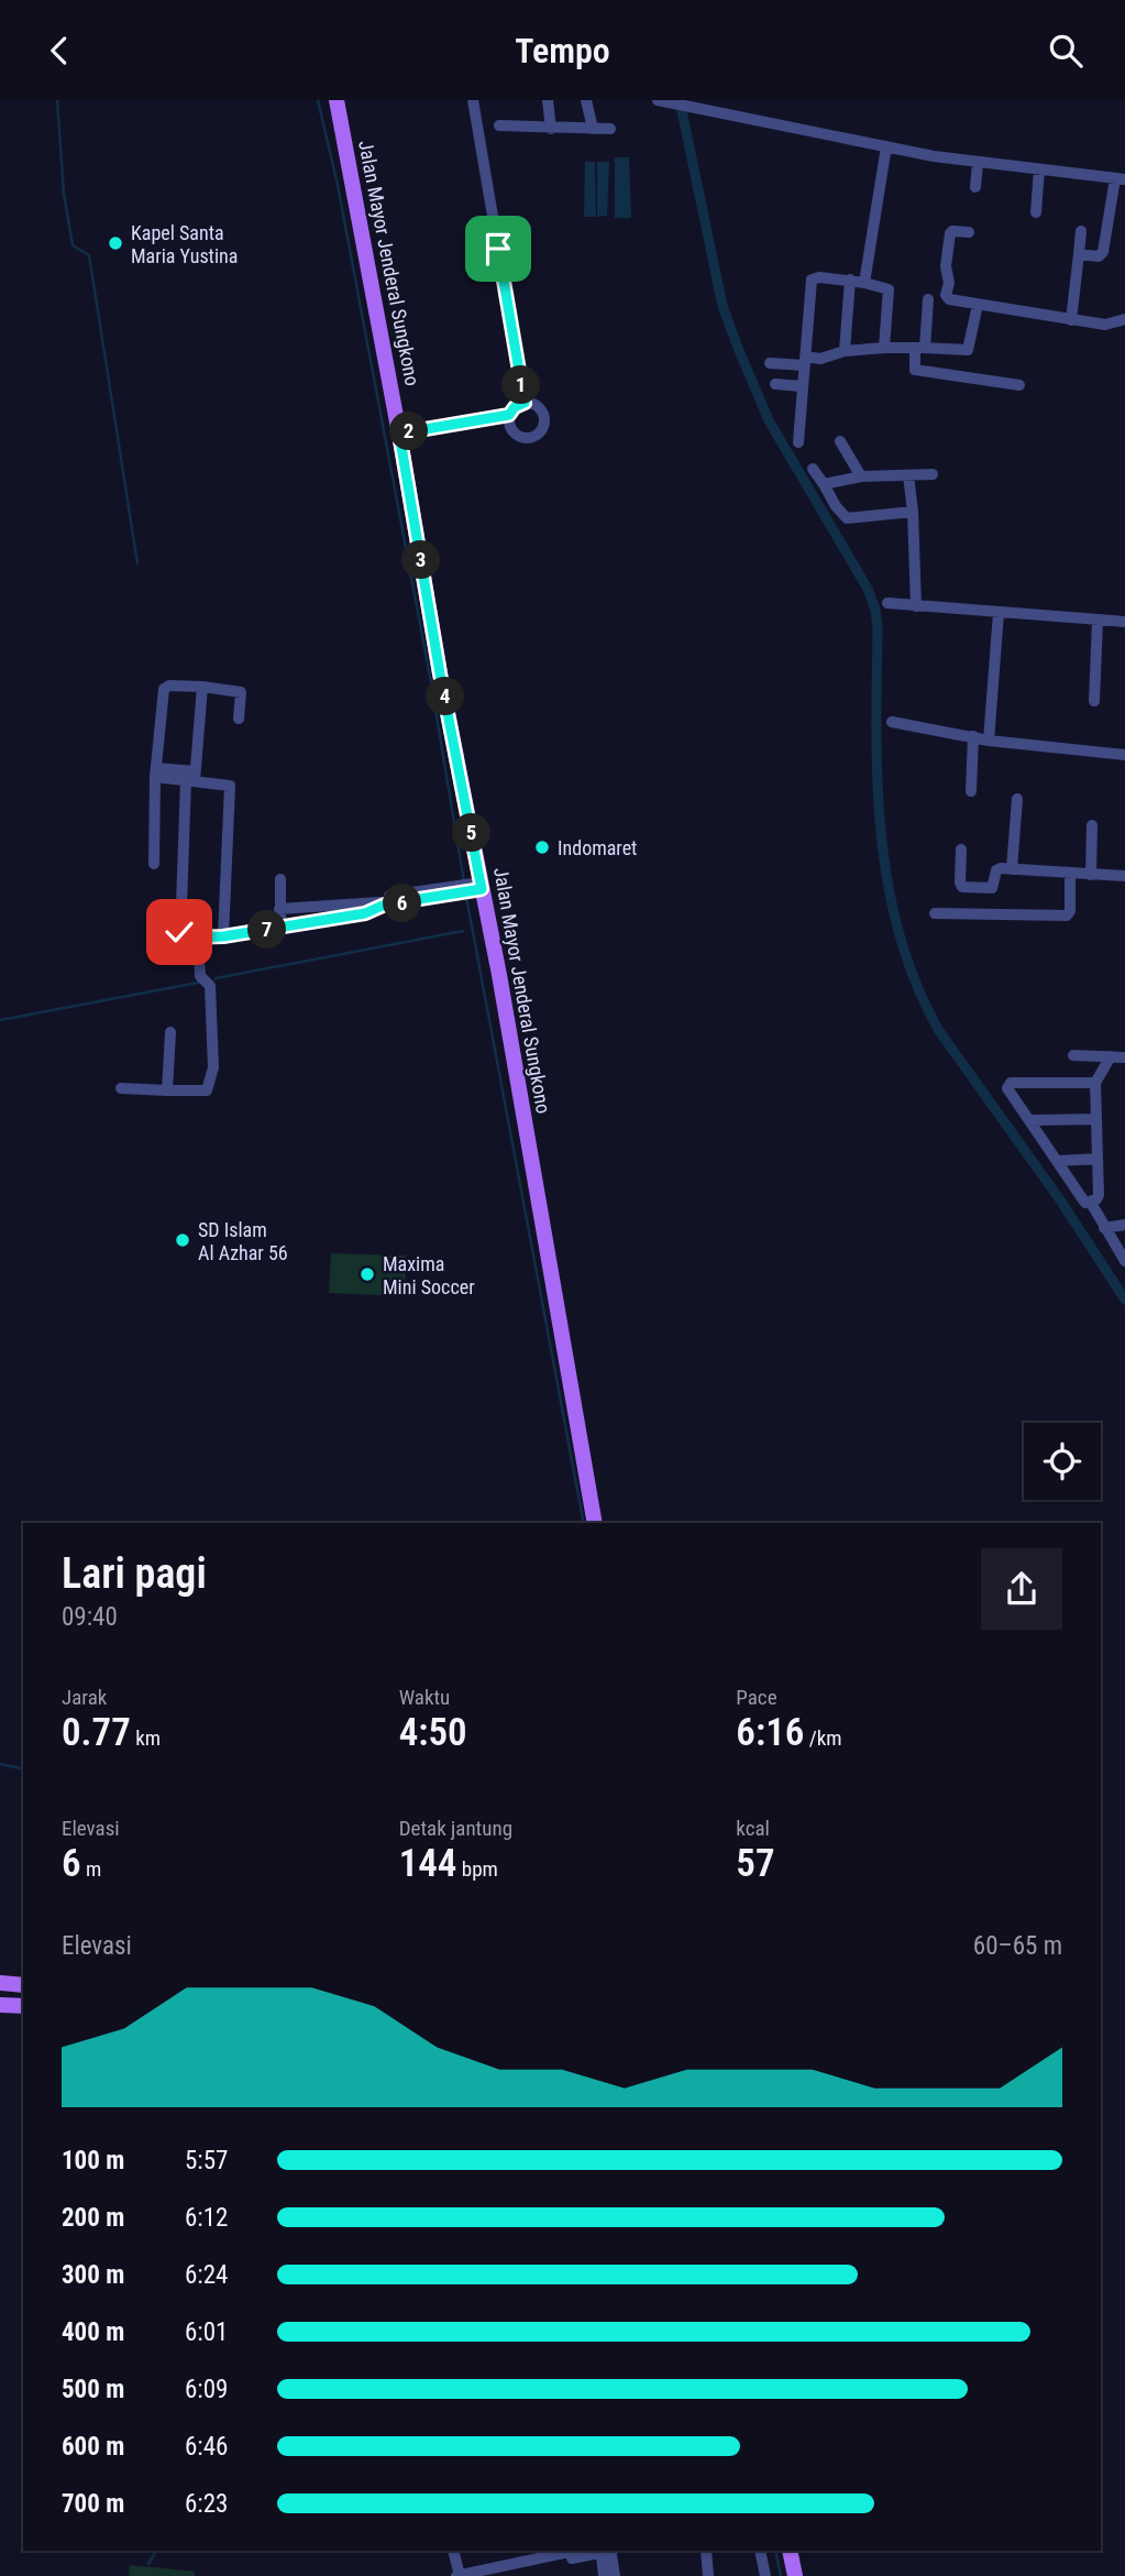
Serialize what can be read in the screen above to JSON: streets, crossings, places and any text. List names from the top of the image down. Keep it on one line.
{"streets":{"main road":["Jalan Mayor Jenderal Sungkono"]},"places":["Kapel Santa Maria Yustina","Indomaret","SD Islam Al Azhar 56","Maxima Mini Soccer"],"page":{"header":"Tempo","pins":["1","2","3","4","5","6","7"],"heading":["Lari pagi","09:40"],"stats":[["Jarak","0.77 km"],["Waktu","4:50"],["Pace","6:16 /km"],["Elevasi","6 m"],["Detak jantung","144 bpm"],["kcal","57"]],"chart":["Elevasi","60–65 m"],"list":[{"name":"100 m","note":"5:57"},{"name":"200 m","note":"6:12"},{"name":"300 m","note":"6:24"},{"name":"400 m","note":"6:01"},{"name":"500 m","note":"6:09"},{"name":"600 m","note":"6:46"},{"name":"700 m","note":"6:23"}]}}
